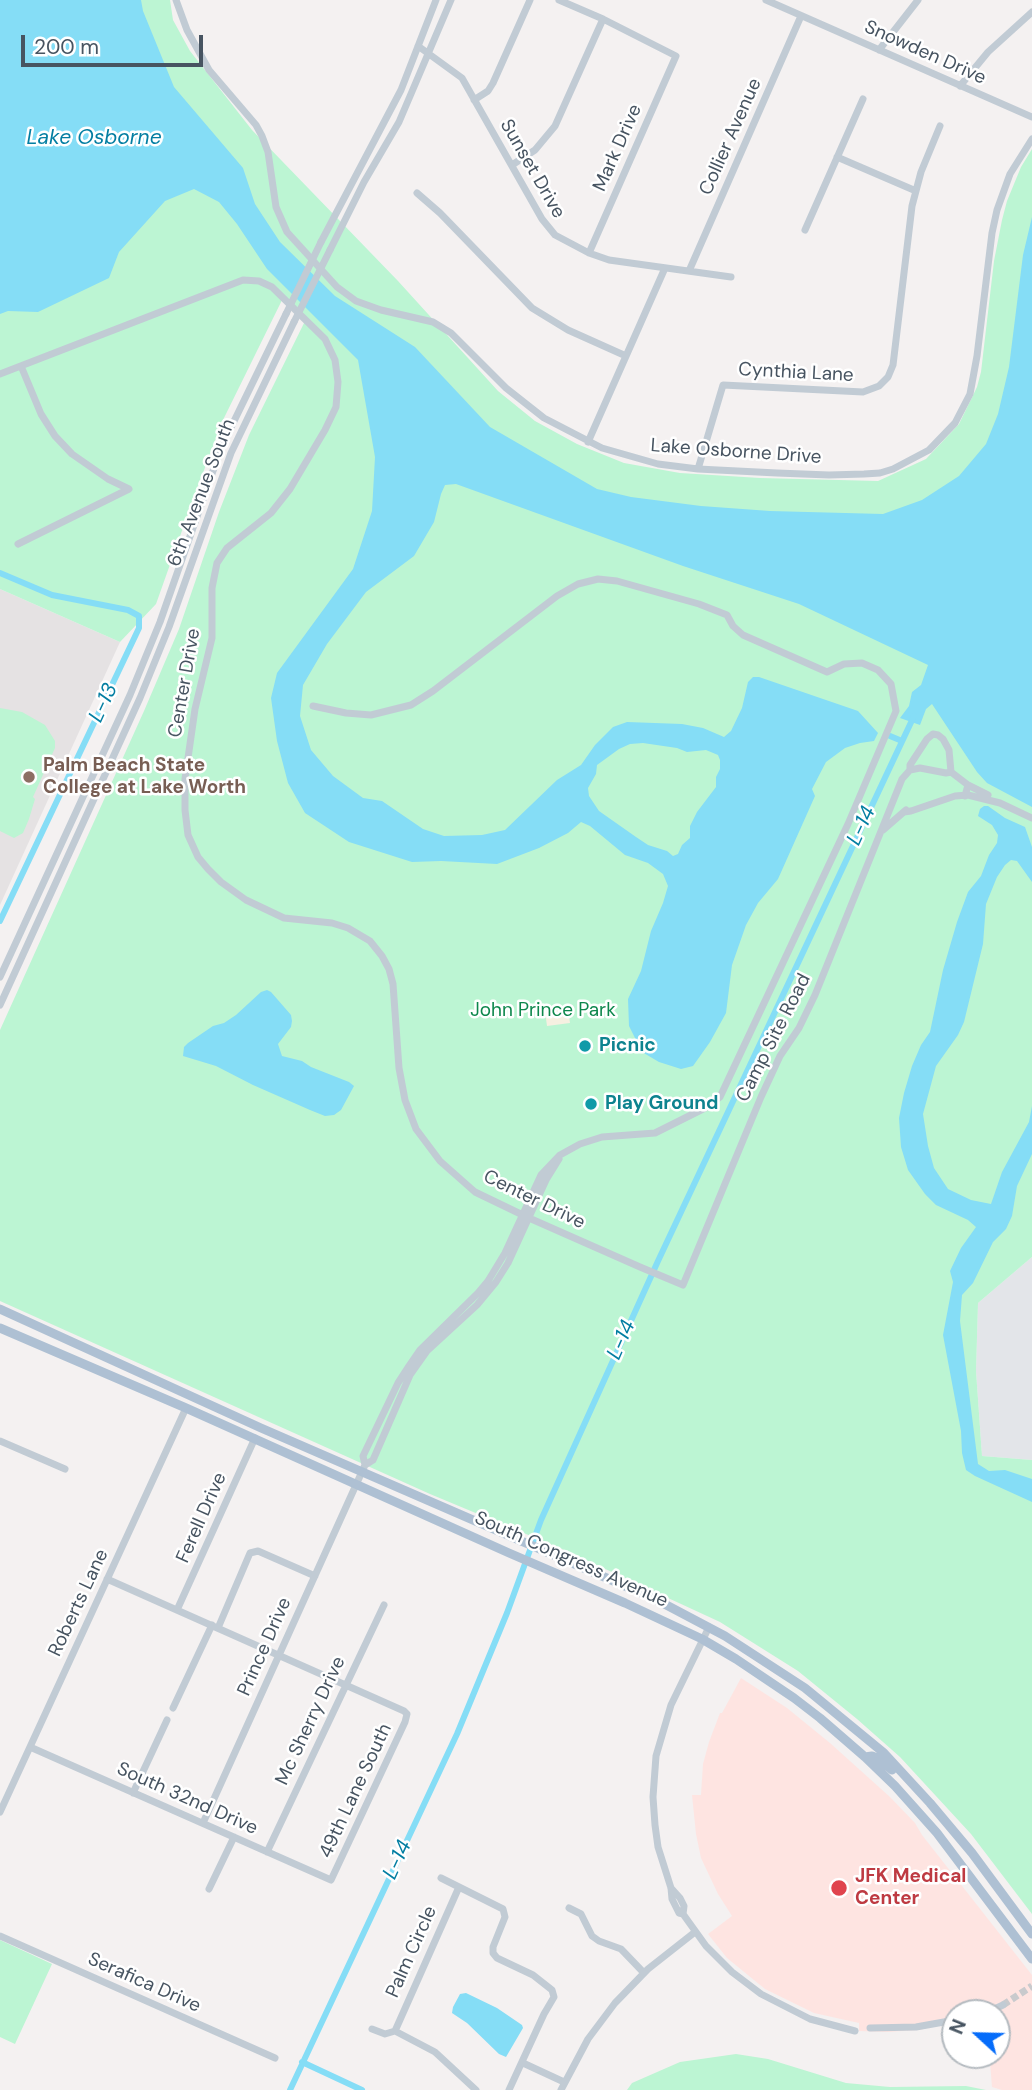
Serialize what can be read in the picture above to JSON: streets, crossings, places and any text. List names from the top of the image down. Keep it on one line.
{"streets":{"main road":["South Congress Avenue"],"street":["Snowden Drive","Collier Avenue","Mark Drive","Sunset Drive","Cynthia Lane","Lake Osborne Drive","6th Avenue South","Center Drive","Camp Site Road","Ferell Drive","Roberts Lane","Prince Drive","Mc Sherry Drive","49th Lane South","South 32nd Drive","Palm Circle","Serafica Drive"]},"crossings":[["Snowden Drive","Collier Avenue"],["Collier Avenue","Sunset Drive"],["Mark Drive","Sunset Drive"],["Sunset Drive","6th Avenue South"],["Cynthia Lane","Lake Osborne Drive"],["Center Drive","Camp Site Road"],["Center Drive","Prince Drive"],["Ferell Drive","South Congress Avenue"],["South Congress Avenue","Roberts Lane"],["South Congress Avenue","Prince Drive"],["Roberts Lane","South 32nd Drive"],["Prince Drive","South 32nd Drive"],["Mc Sherry Drive","49th Lane South"],["Mc Sherry Drive","South 32nd Drive"],["49th Lane South","South 32nd Drive"]],"water":["Lake Osborne","L-13","L-14"],"parks":["John Prince Park"],"places":["Palm Beach State College at Lake Worth","Picnic","Play Ground","JFK Medical Center"],"scale_bar":"200 m","north":"left"}
